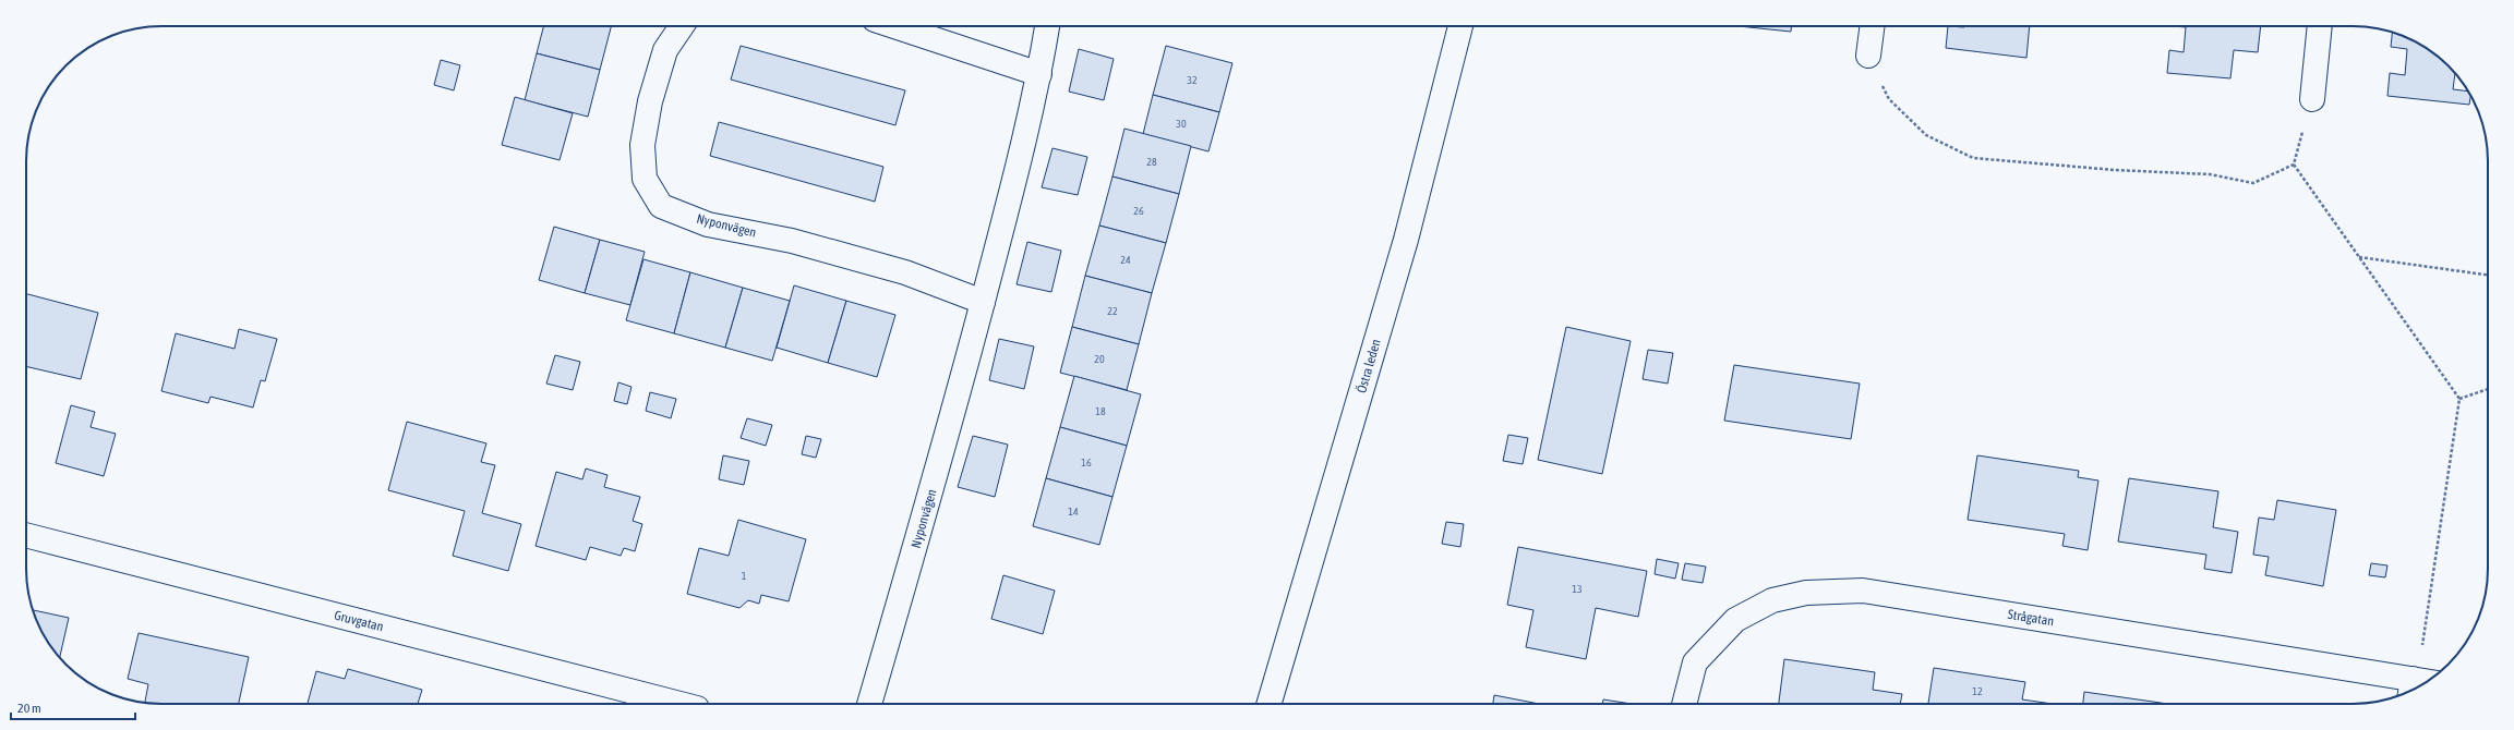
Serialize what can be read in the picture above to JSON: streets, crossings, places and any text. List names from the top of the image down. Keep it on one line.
{"streets":{"street":["Nyponvägen","Östra leden","Strågatan","Gruvgatan"]},"house_numbers":["32","30","28","26","24","22","20","18","16","14","1","13","12"],"scale_bar":"20 m"}
